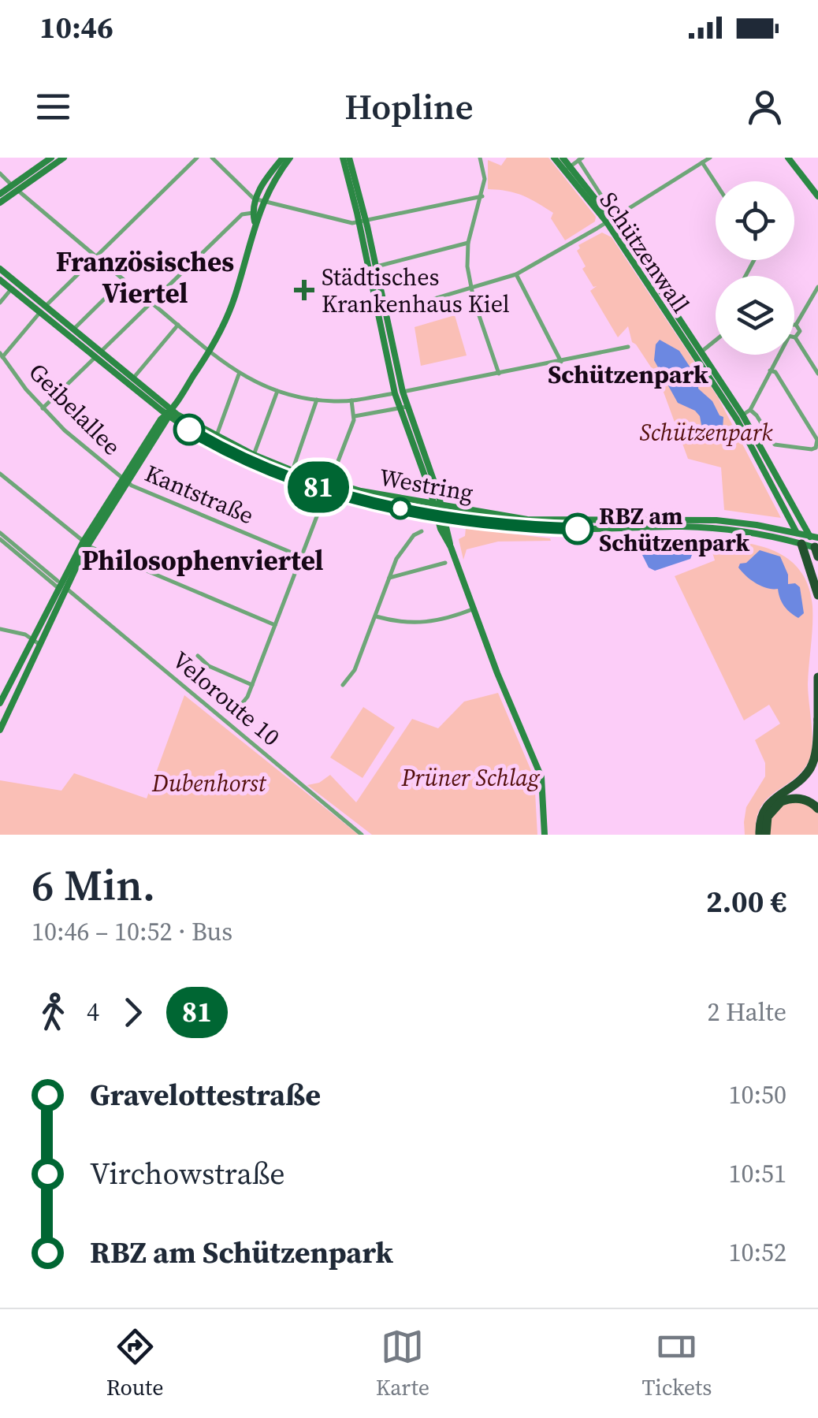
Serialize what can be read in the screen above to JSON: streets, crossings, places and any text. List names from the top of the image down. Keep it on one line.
{"streets":{"main road":["Schützenwall","Westring"],"street":["Geibelallee","Kantstraße","Veloroute 10"]},"crossings":[["Schützenwall","Westring"],["Geibelallee","Kantstraße"]],"districts":["Französisches Viertel","Schützenpark","Philosophenviertel"],"parks":["Schützenpark","Prüner Schlag","Dubenhorst"],"places":{"health":["Städtisches Krankenhaus Kiel"],"other":["RBZ am Schützenpark"]},"lines":["bus line 81"],"page":{"status":"10:46","header":"Hopline","on_map":"81","heading":["6 Min.","10:46 – 10:52 · Bus","2.00 €"],"legs":["4","81","2 Halte"],"list":[{"name":"Gravelottestraße","value":"10:50"},{"name":"Virchowstraße","value":"10:51"},{"name":"RBZ am Schützenpark","value":"10:52"}],"tabs":["Route","Karte","Tickets"]}}
